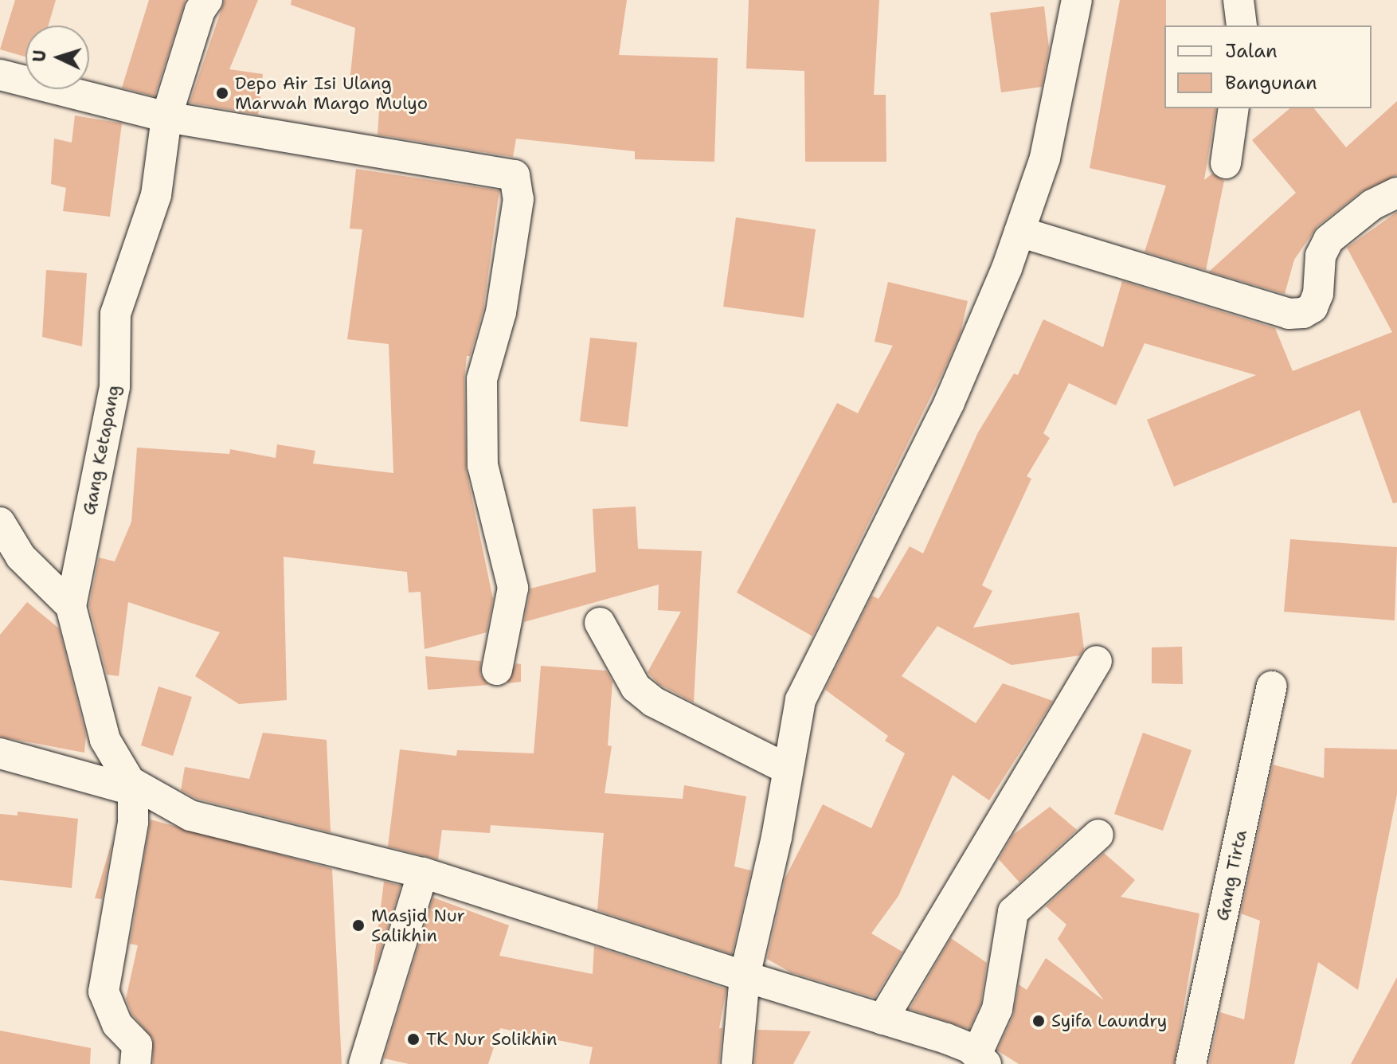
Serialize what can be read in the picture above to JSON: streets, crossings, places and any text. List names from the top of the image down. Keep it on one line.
{"streets":{"street":["Gang Ketapang","Gang Tirta"]},"places":["Depo Air Isi Ulang Marwah Margo Mulyo","Masjid Nur Salikhin","Syifa Laundry","TK Nur Solikhin"],"legend":["Jalan","Bangunan"],"north":"left"}
